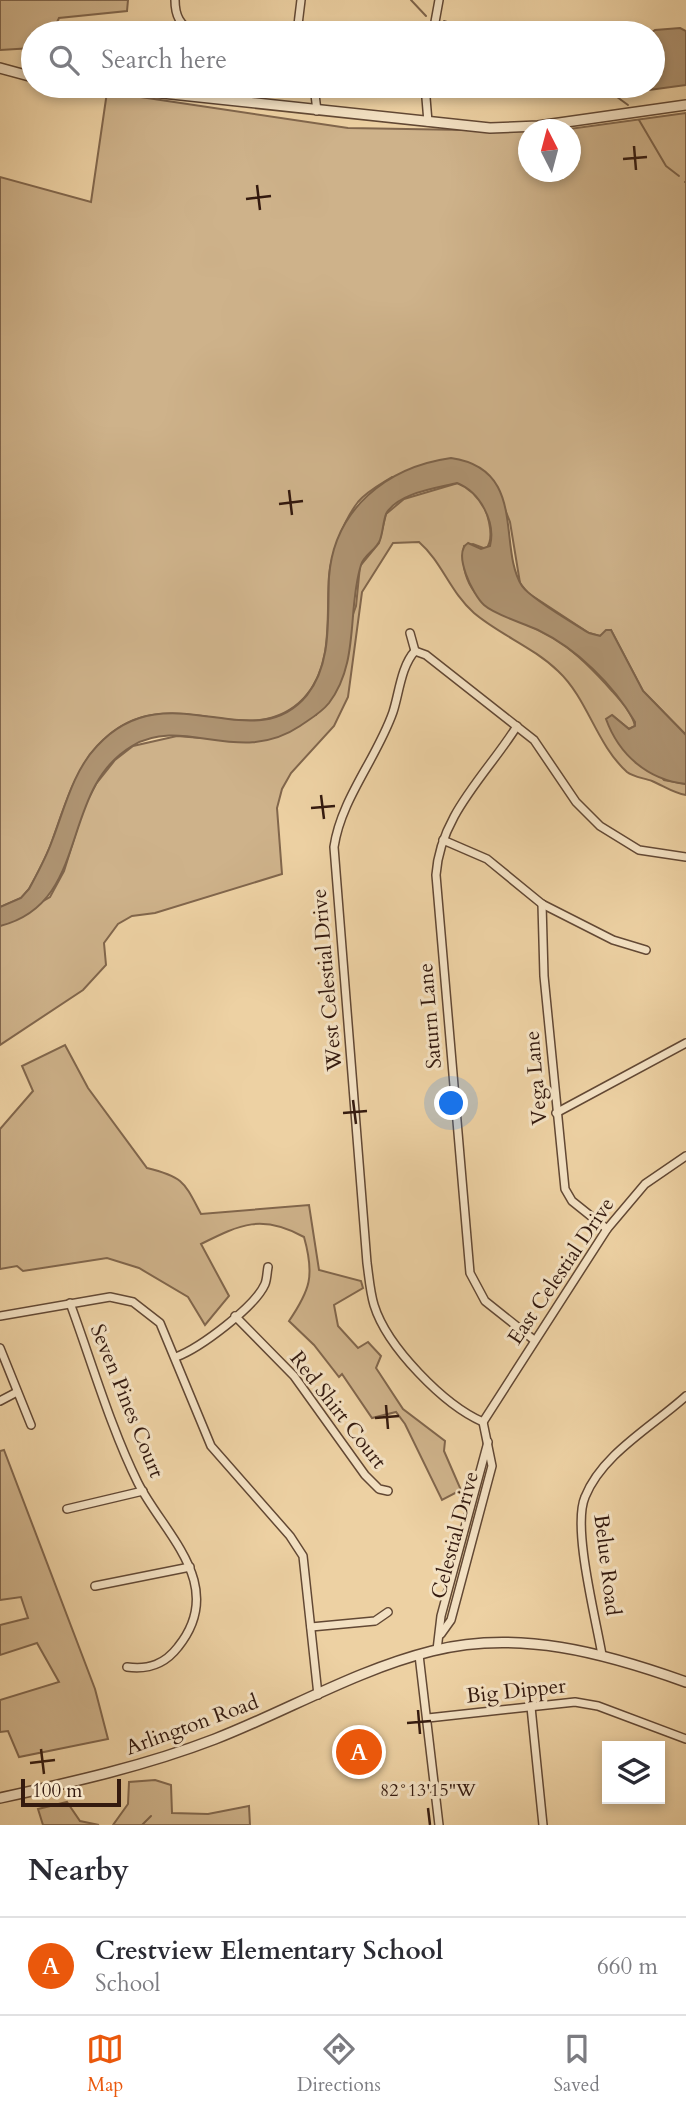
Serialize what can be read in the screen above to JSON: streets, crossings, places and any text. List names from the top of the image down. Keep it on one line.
{"streets":{"street":["West Celestial Drive","Saturn Lane","Vega Lane","East Celestial Drive","Seven Pines Court","Red Shirt Court","Celestial Drive","Belue Road","Big Dipper","Arlington Road"]},"crossings":[["West Celestial Drive","East Celestial Drive"],["West Celestial Drive","Celestial Drive"],["Saturn Lane","East Celestial Drive"],["Vega Lane","East Celestial Drive"],["East Celestial Drive","Celestial Drive"],["Celestial Drive","Arlington Road"],["Belue Road","Arlington Road"]],"scale_bar":"100 m","north":"top","page":{"search":"Search here","pins":"A","scale":"100 m","heading":"Nearby","list":[{"mark":"A","name":"Crestview Elementary School","note":"School","value":"660 m"}],"nav":["Map","Directions","Saved"]},"coordinates":["82°13'15\"W"]}
